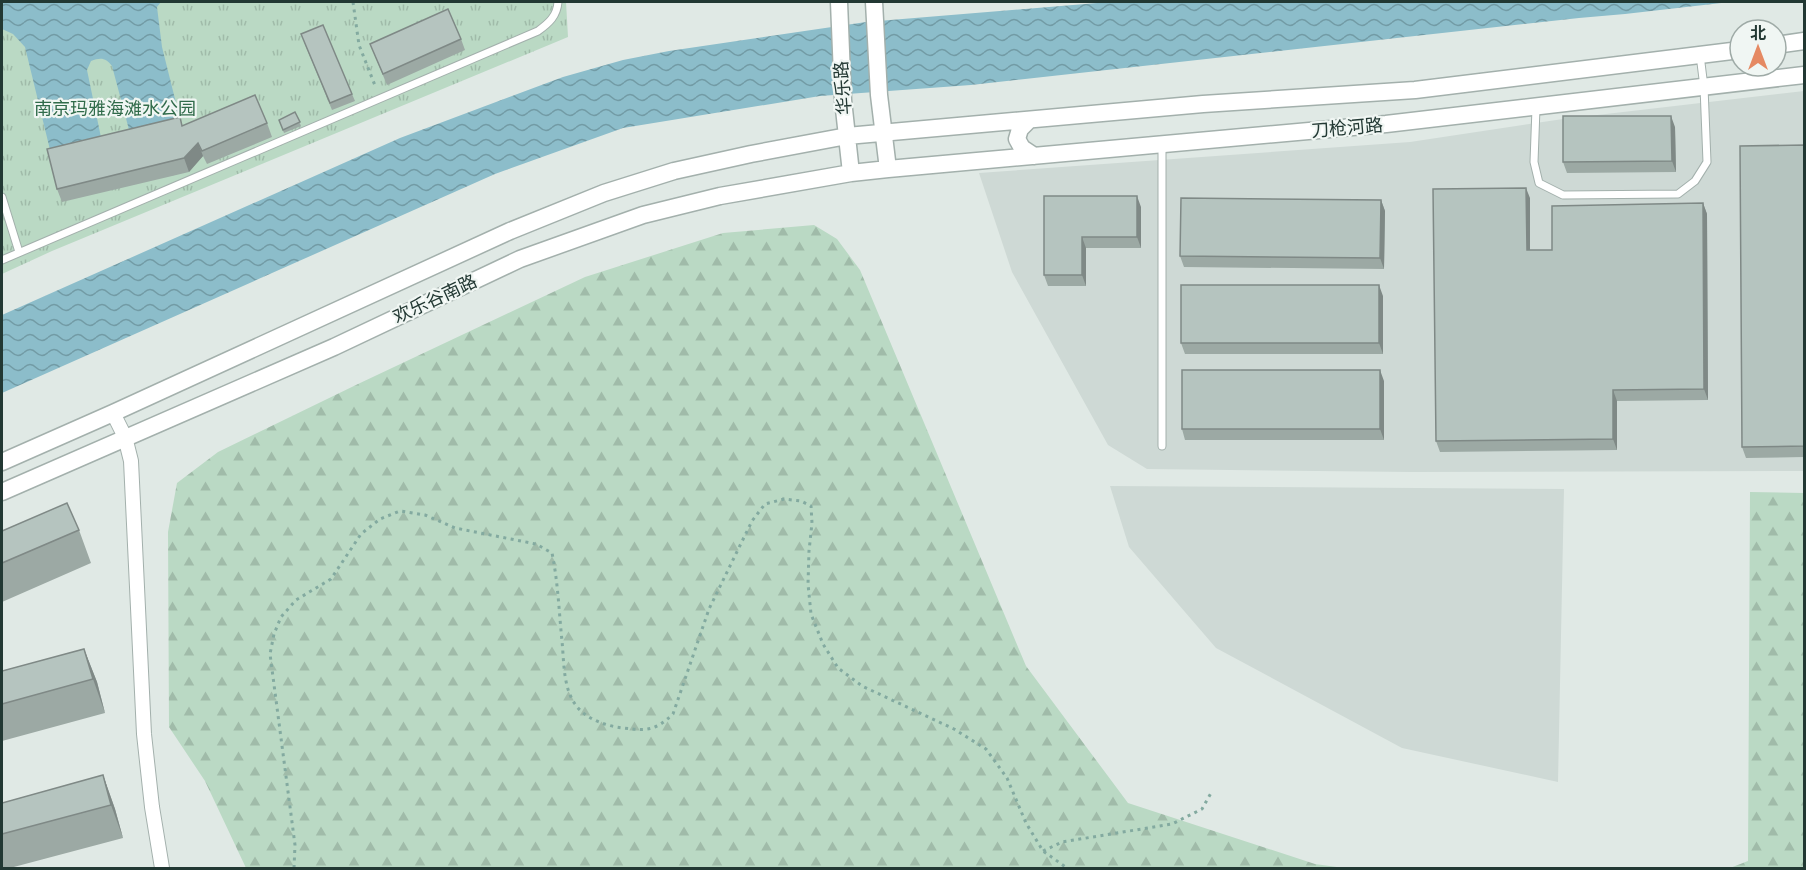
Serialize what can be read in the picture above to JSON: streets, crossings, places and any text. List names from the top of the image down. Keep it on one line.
{"streets":{"street":["华乐路","刀枪河路","欢乐谷南路"]},"crossings":[["华乐路","刀枪河路"],["华乐路","欢乐谷南路"],["刀枪河路","欢乐谷南路"]],"parks":["南京玛雅海滩水公园"],"north":"top"}
